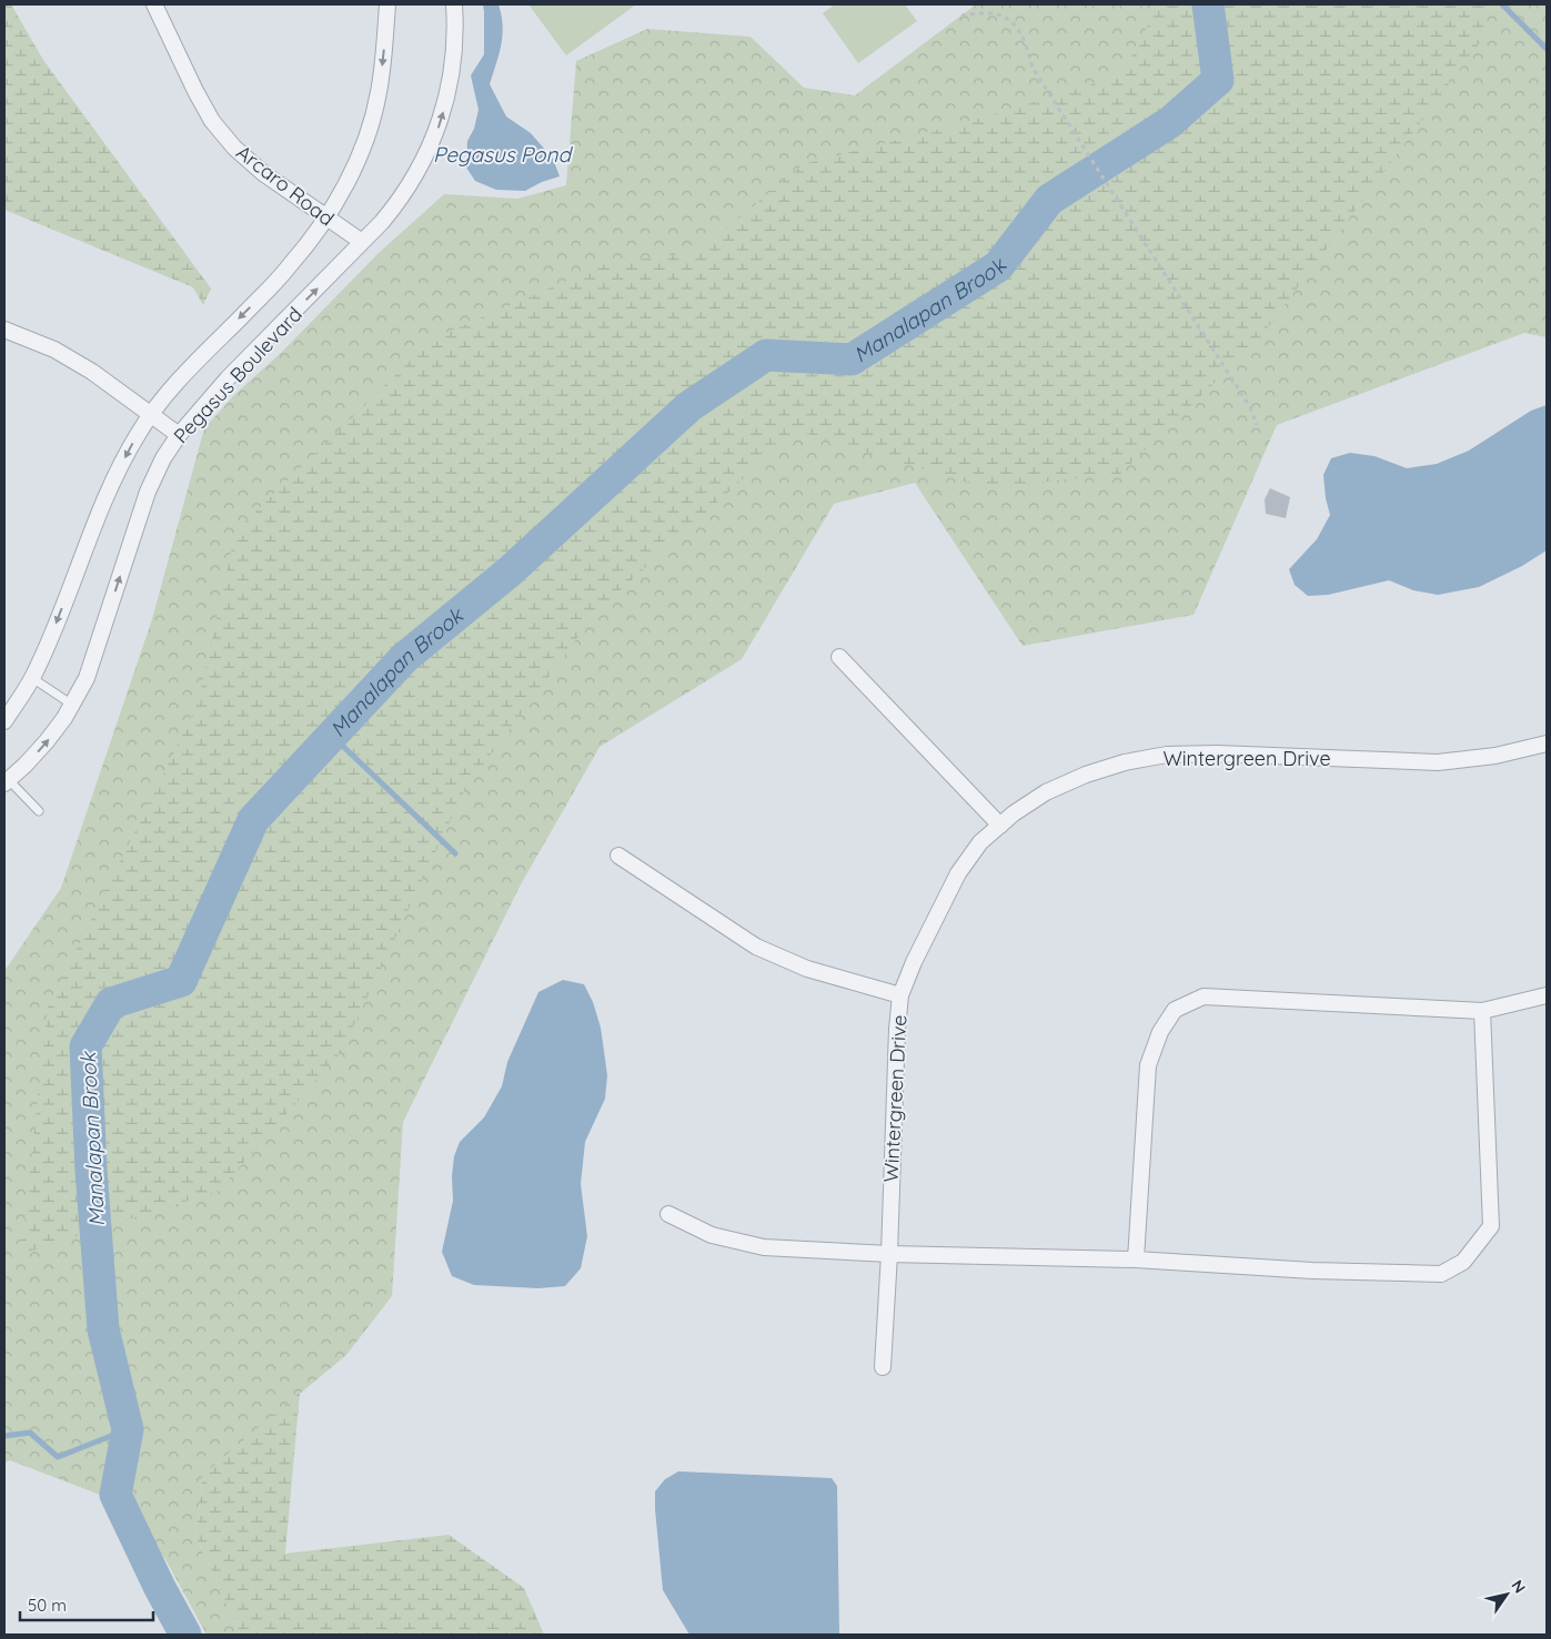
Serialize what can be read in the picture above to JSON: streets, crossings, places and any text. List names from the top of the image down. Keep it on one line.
{"streets":{"street":["Arcaro Road","Pegasus Boulevard","Wintergreen Drive"]},"crossings":[["Arcaro Road","Pegasus Boulevard"]],"water":["Pegasus Pond","Manalapan Brook"],"scale_bar":"50 m","north":"top right"}
